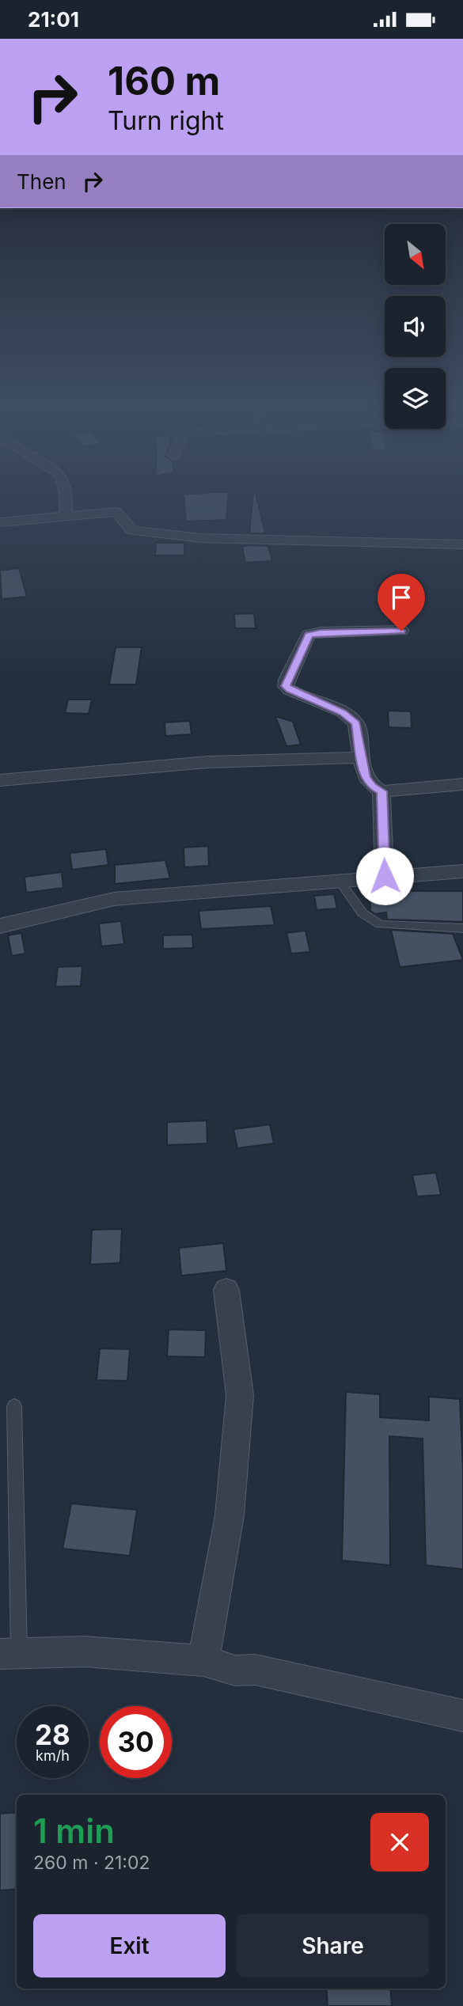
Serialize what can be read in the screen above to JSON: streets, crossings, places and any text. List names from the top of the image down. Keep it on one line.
{"north":"bottom right","page":{"status":"21:01","turn":["160 m","Turn right"],"then":"Then","speed":"28 km/h","limit":"30","heading":["1 min","260 m · 21:02"],"buttons":["Exit","Share"]}}
